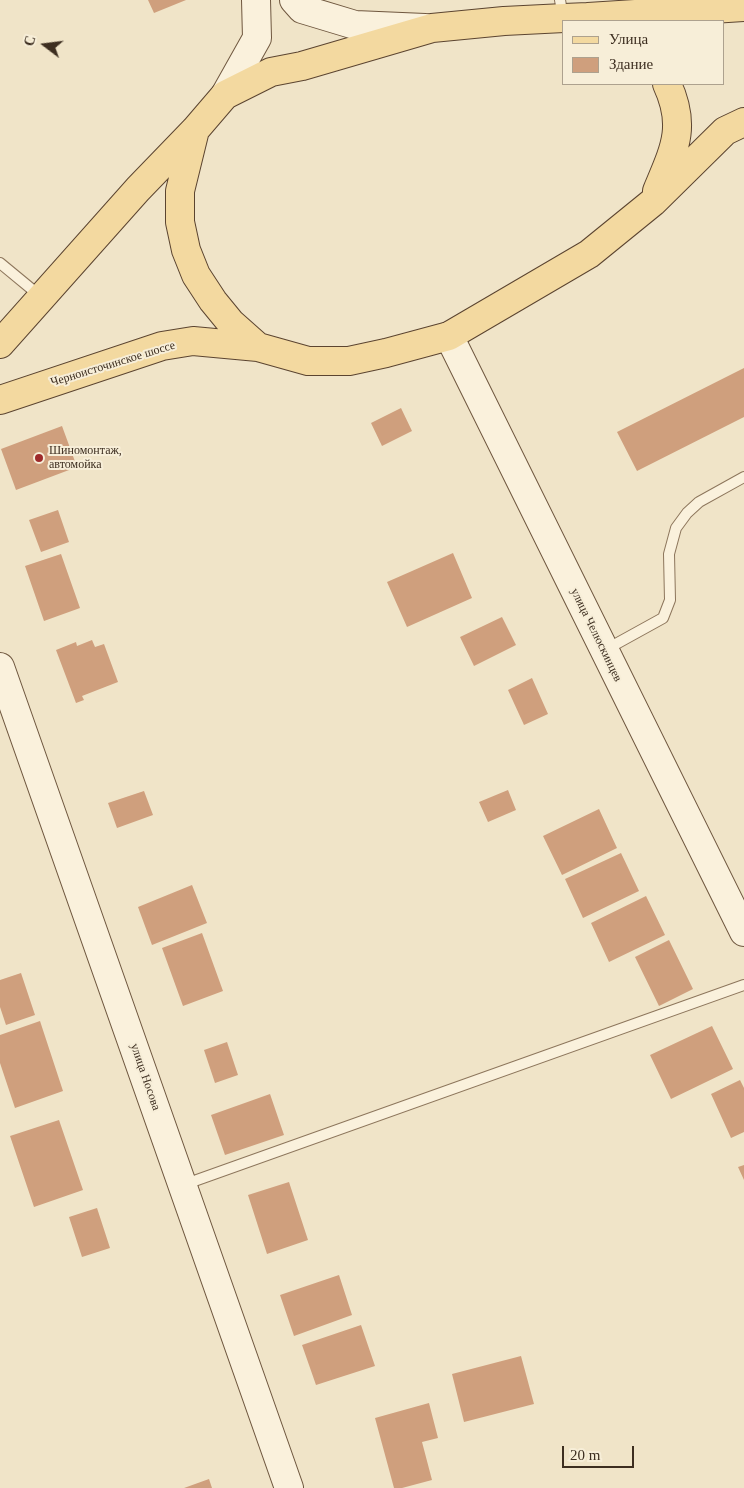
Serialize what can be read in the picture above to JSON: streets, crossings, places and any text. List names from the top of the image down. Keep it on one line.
{"streets":{"main road":["Черноисточинское шоссе"],"street":["улица Челюскинцев","улица Носова"]},"crossings":[["Черноисточинское шоссе","улица Челюскинцев"]],"places":["Шиномонтаж, автомойка"],"legend":["Улица","Здание"],"scale_bar":"20 m","north":"left"}
